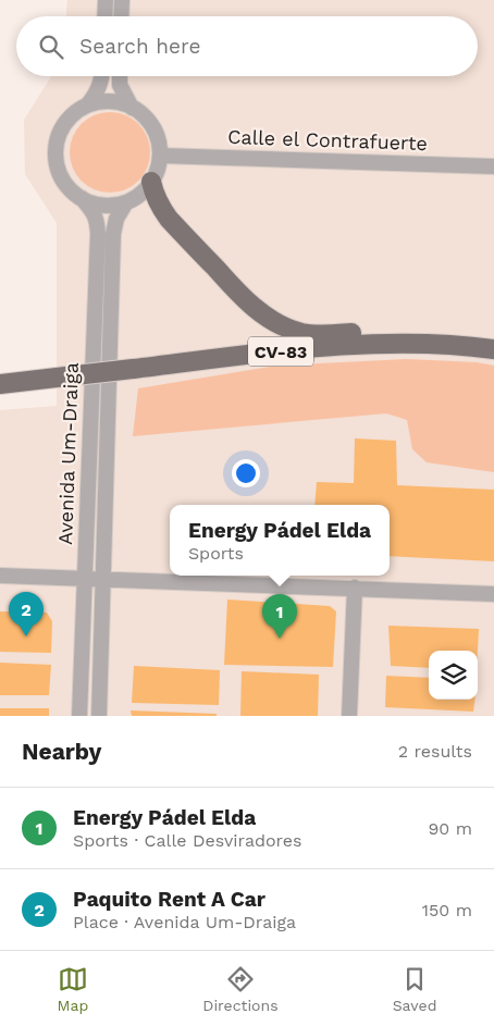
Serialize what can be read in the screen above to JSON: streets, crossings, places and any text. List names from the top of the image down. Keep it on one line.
{"streets":{"main road":["CV-83"],"street":["Calle el Contrafuerte","Avenida Um-Draiga"]},"crossings":[["Calle el Contrafuerte","Avenida Um-Draiga"]],"page":{"search":"Search here","popup":["Energy Pádel Elda","Sports"],"pins":["2","1"],"heading":["Nearby","2 results"],"list":[{"mark":"1","name":"Energy Pádel Elda","note":"Sports · Calle Desviradores","value":"90 m"},{"mark":"2","name":"Paquito Rent A Car","note":"Place · Avenida Um-Draiga","value":"150 m"}],"nav":["Map","Directions","Saved"]}}
